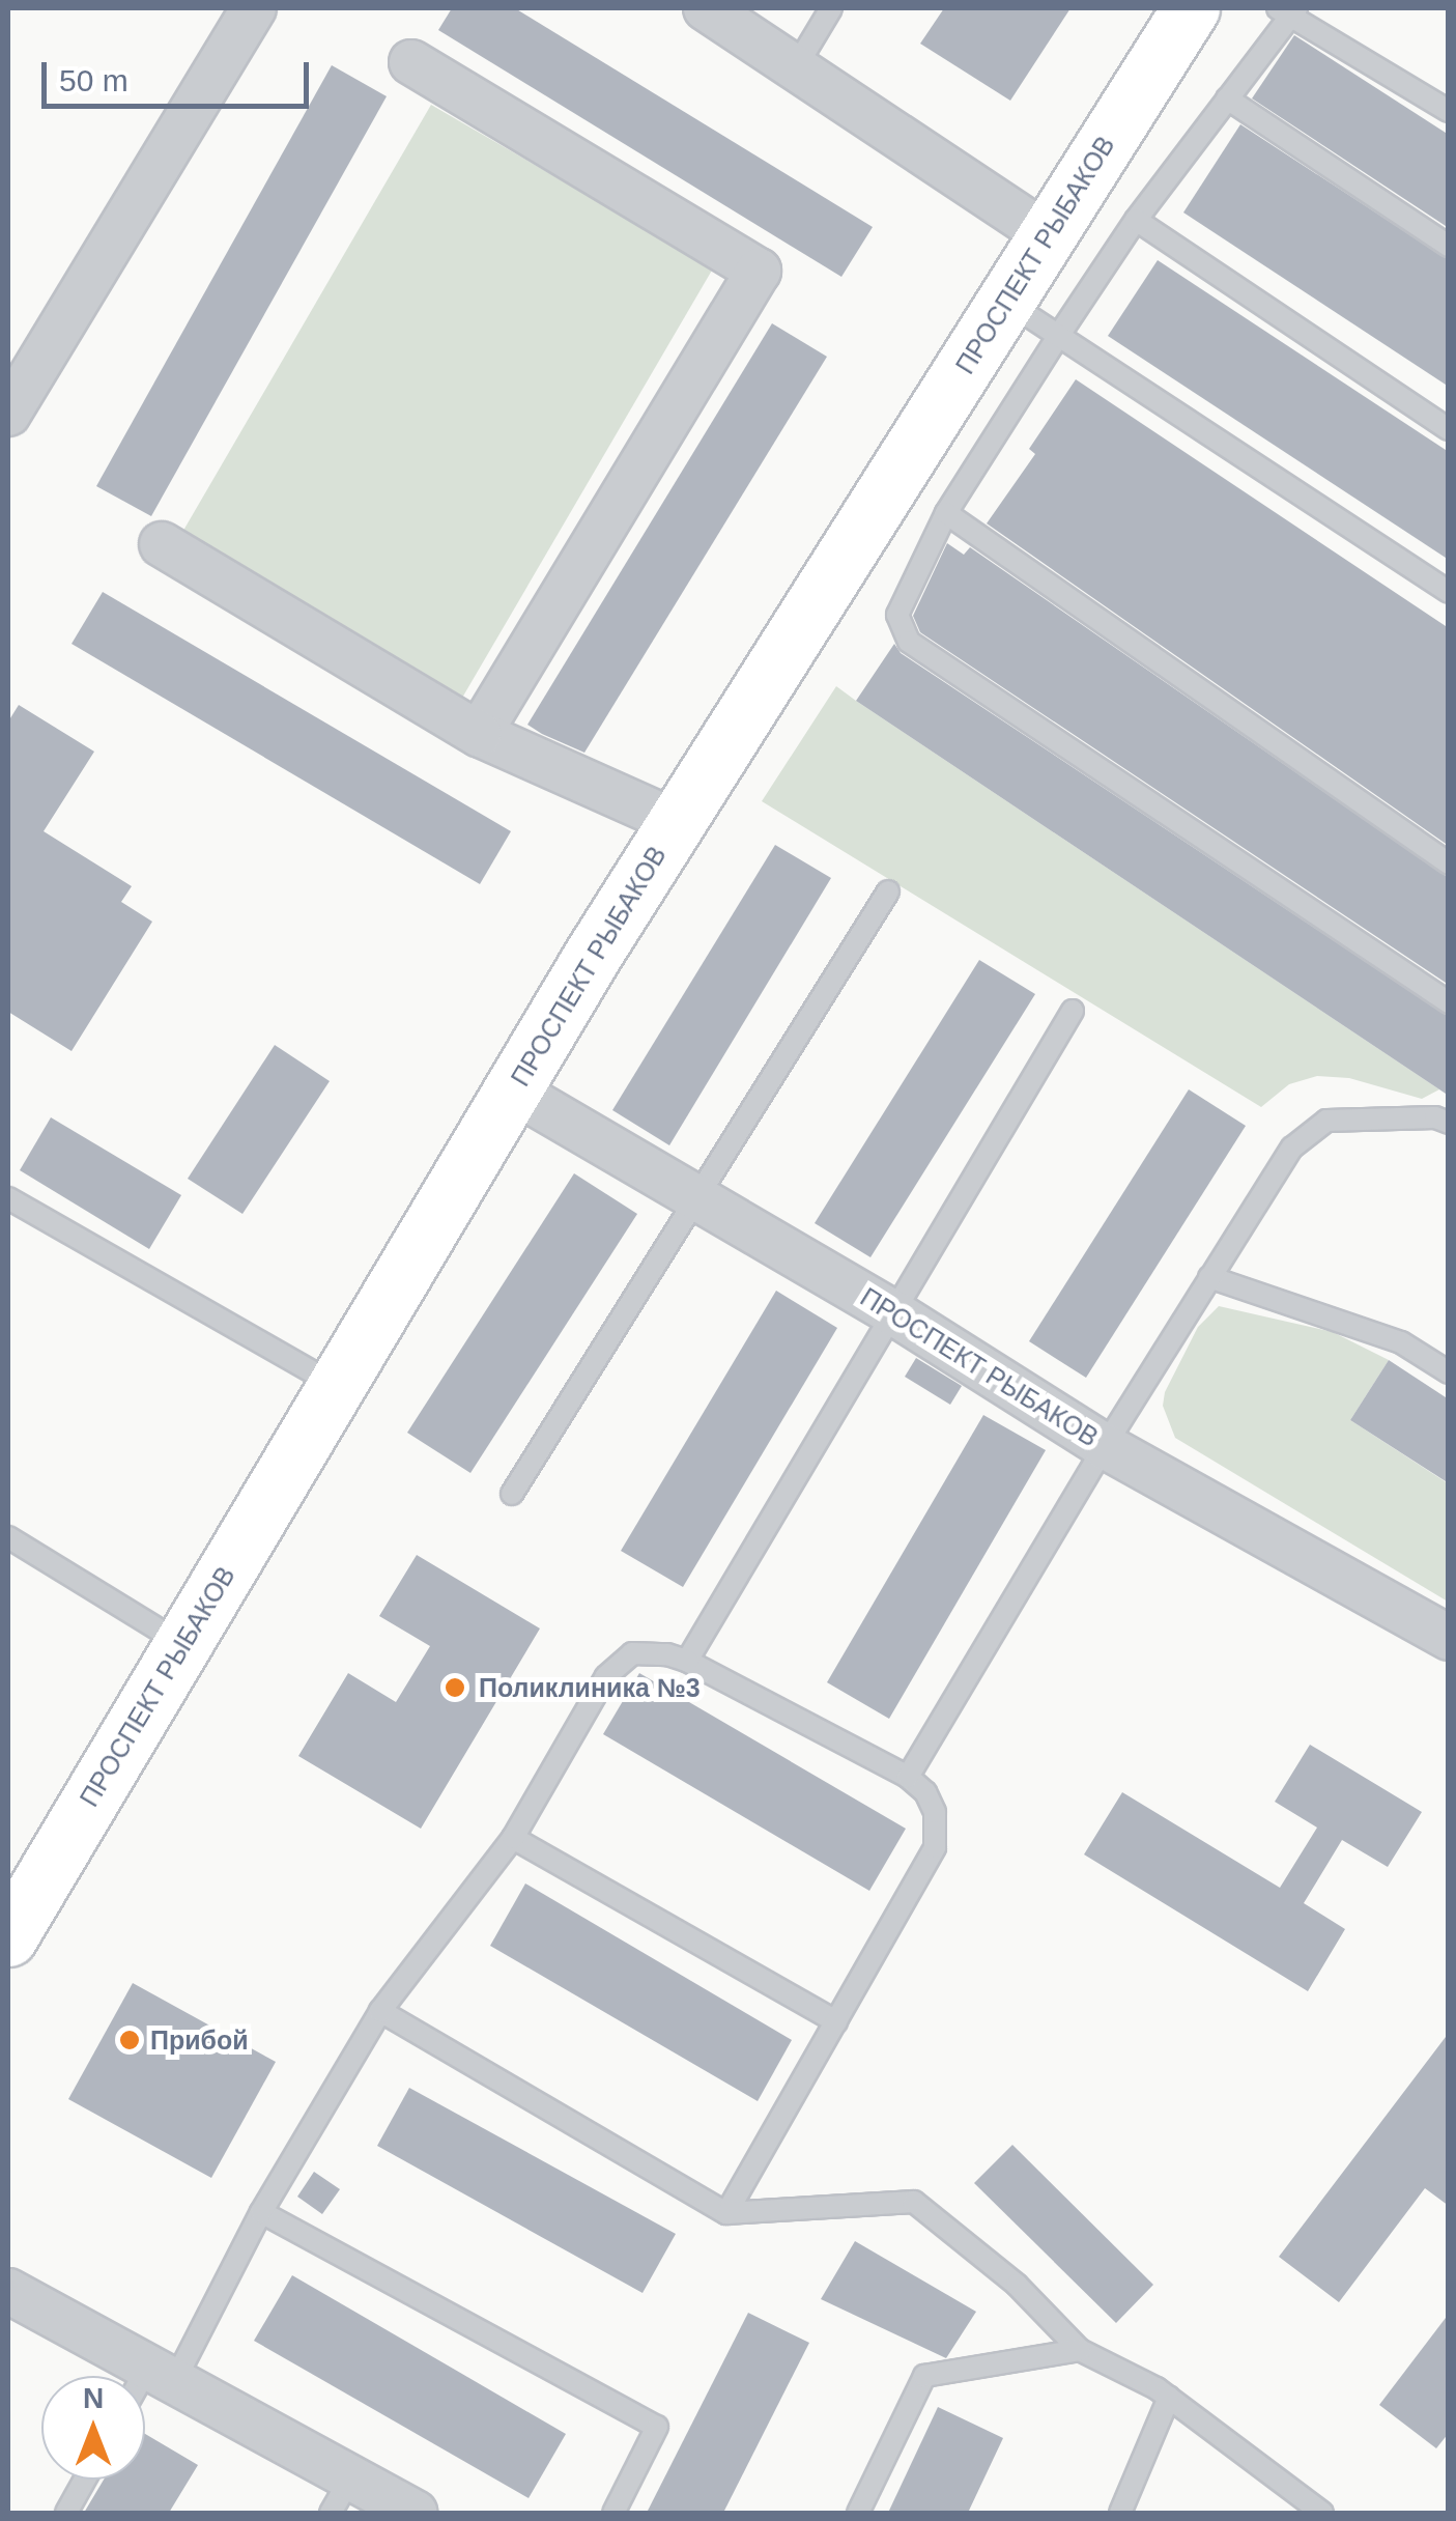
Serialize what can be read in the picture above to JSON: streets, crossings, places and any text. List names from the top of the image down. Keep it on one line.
{"streets":{"main road":["ПРОСПЕКТ РЫБАКОВ"]},"places":["Поликлиника №3","Прибой"],"scale_bar":"50 m","north":"top"}
